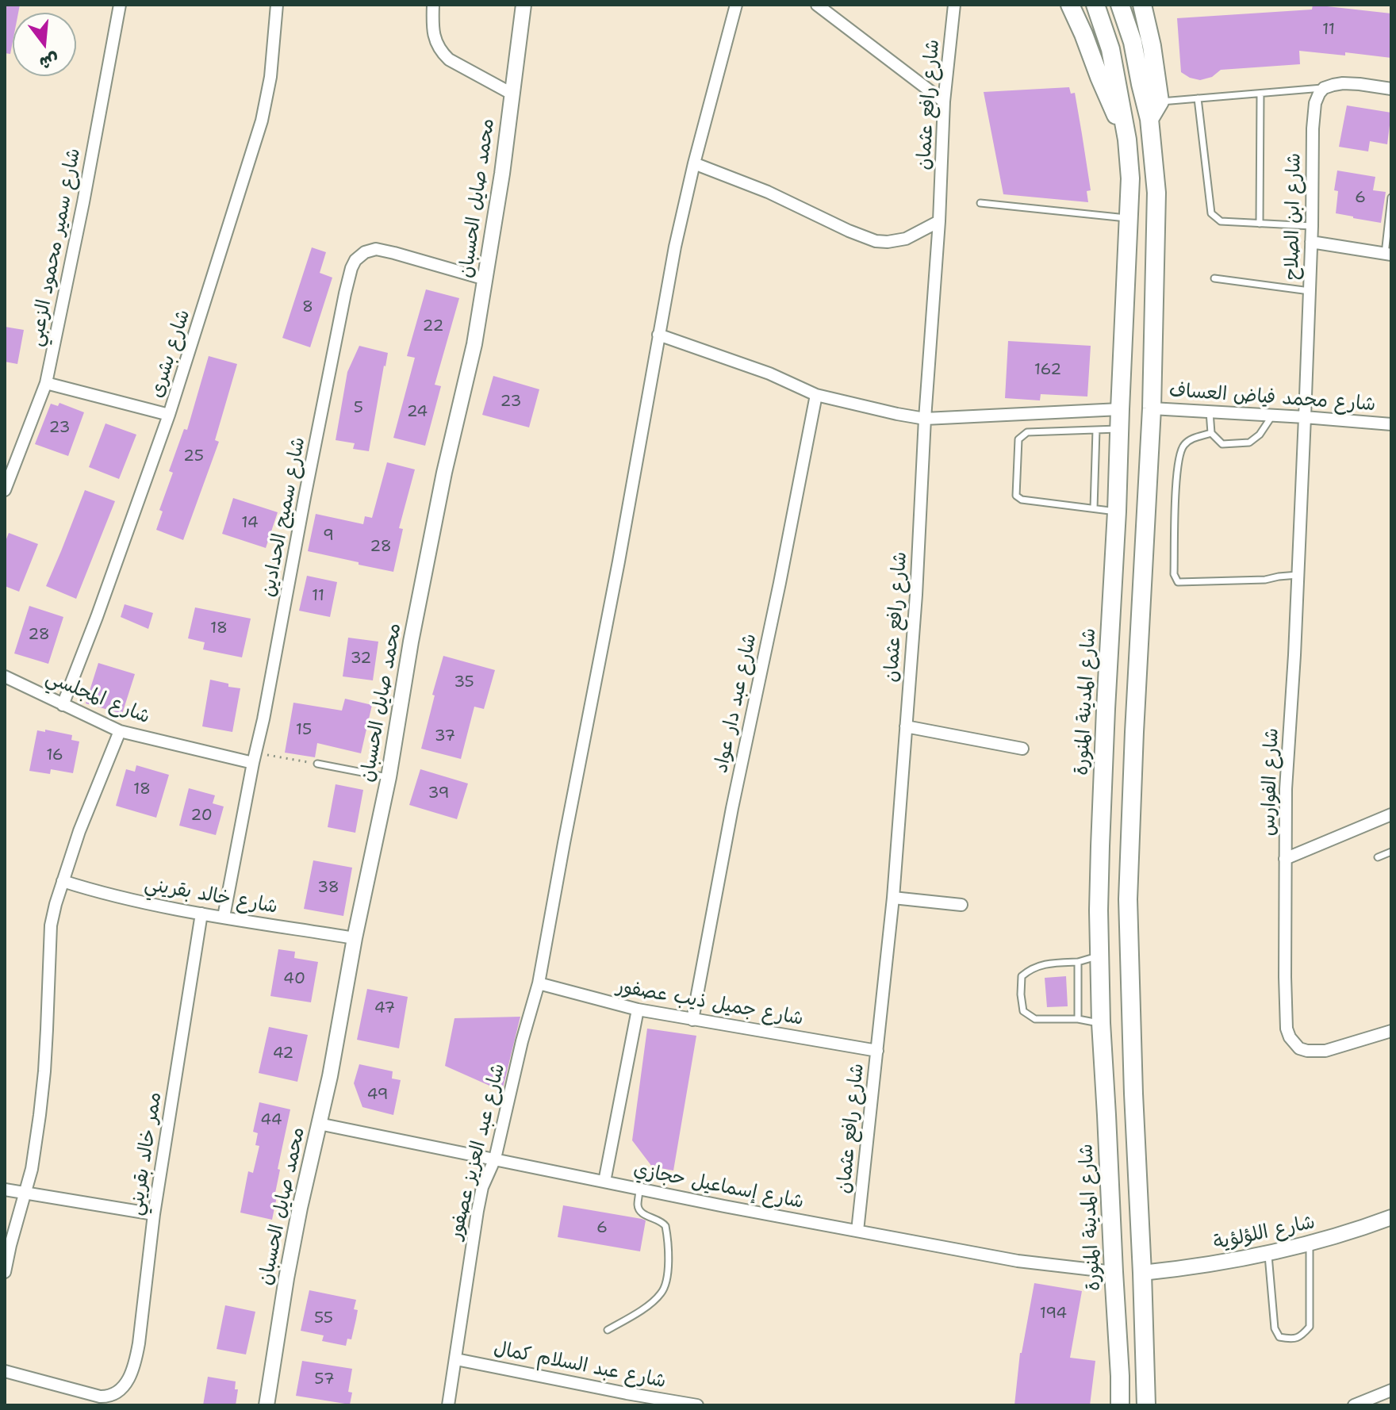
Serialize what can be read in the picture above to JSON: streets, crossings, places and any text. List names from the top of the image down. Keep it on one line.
{"streets":{"main road":["شارع المدينة المنورة"],"street":["شارع رافع عثمان","محمد صايل الحسبان","شارع ابن الصلاح","شارع سمير محمود الزعبي","شارع بشرى","شارع محمد فياض العساف","شارع سميح الحدادين","شارع المجلسي","شارع عبد دار عواد","شارع الفوارس","شارع خالد بقريني","شارع جميل ذيب عصفور","شارع عبد العزيز عصفور","ممر خالد بقريني","شارع إسماعيل حجازي","شارع اللؤلؤية","شارع عبد السلام كمال"]},"crossings":[["شارع رافع عثمان","شارع جميل ذيب عصفور"],["شارع رافع عثمان","شارع إسماعيل حجازي"],["محمد صايل الحسبان","شارع سميح الحدادين"],["محمد صايل الحسبان","شارع خالد بقريني"],["محمد صايل الحسبان","شارع إسماعيل حجازي"],["شارع ابن الصلاح","شارع محمد فياض العساف"],["شارع ابن الصلاح","شارع الفوارس"],["شارع بشرى","شارع المجلسي"],["شارع محمد فياض العساف","شارع الفوارس"],["شارع سميح الحدادين","شارع المجلسي"],["شارع سميح الحدادين","شارع خالد بقريني"],["شارع المدينة المنورة","شارع إسماعيل حجازي"],["شارع عبد دار عواد","شارع جميل ذيب عصفور"],["شارع خالد بقريني","ممر خالد بقريني"],["شارع جميل ذيب عصفور","شارع عبد العزيز عصفور"],["شارع عبد العزيز عصفور","شارع إسماعيل حجازي"],["شارع عبد العزيز عصفور","شارع عبد السلام كمال"]],"house_numbers":["11","6","8","22","162","23","5","24","23","25","14","9","28","11","18","28","32","35","15","37","16","18","39","20","38","40","47","42","49","44","6","194","55","57"],"north":"bottom"}
